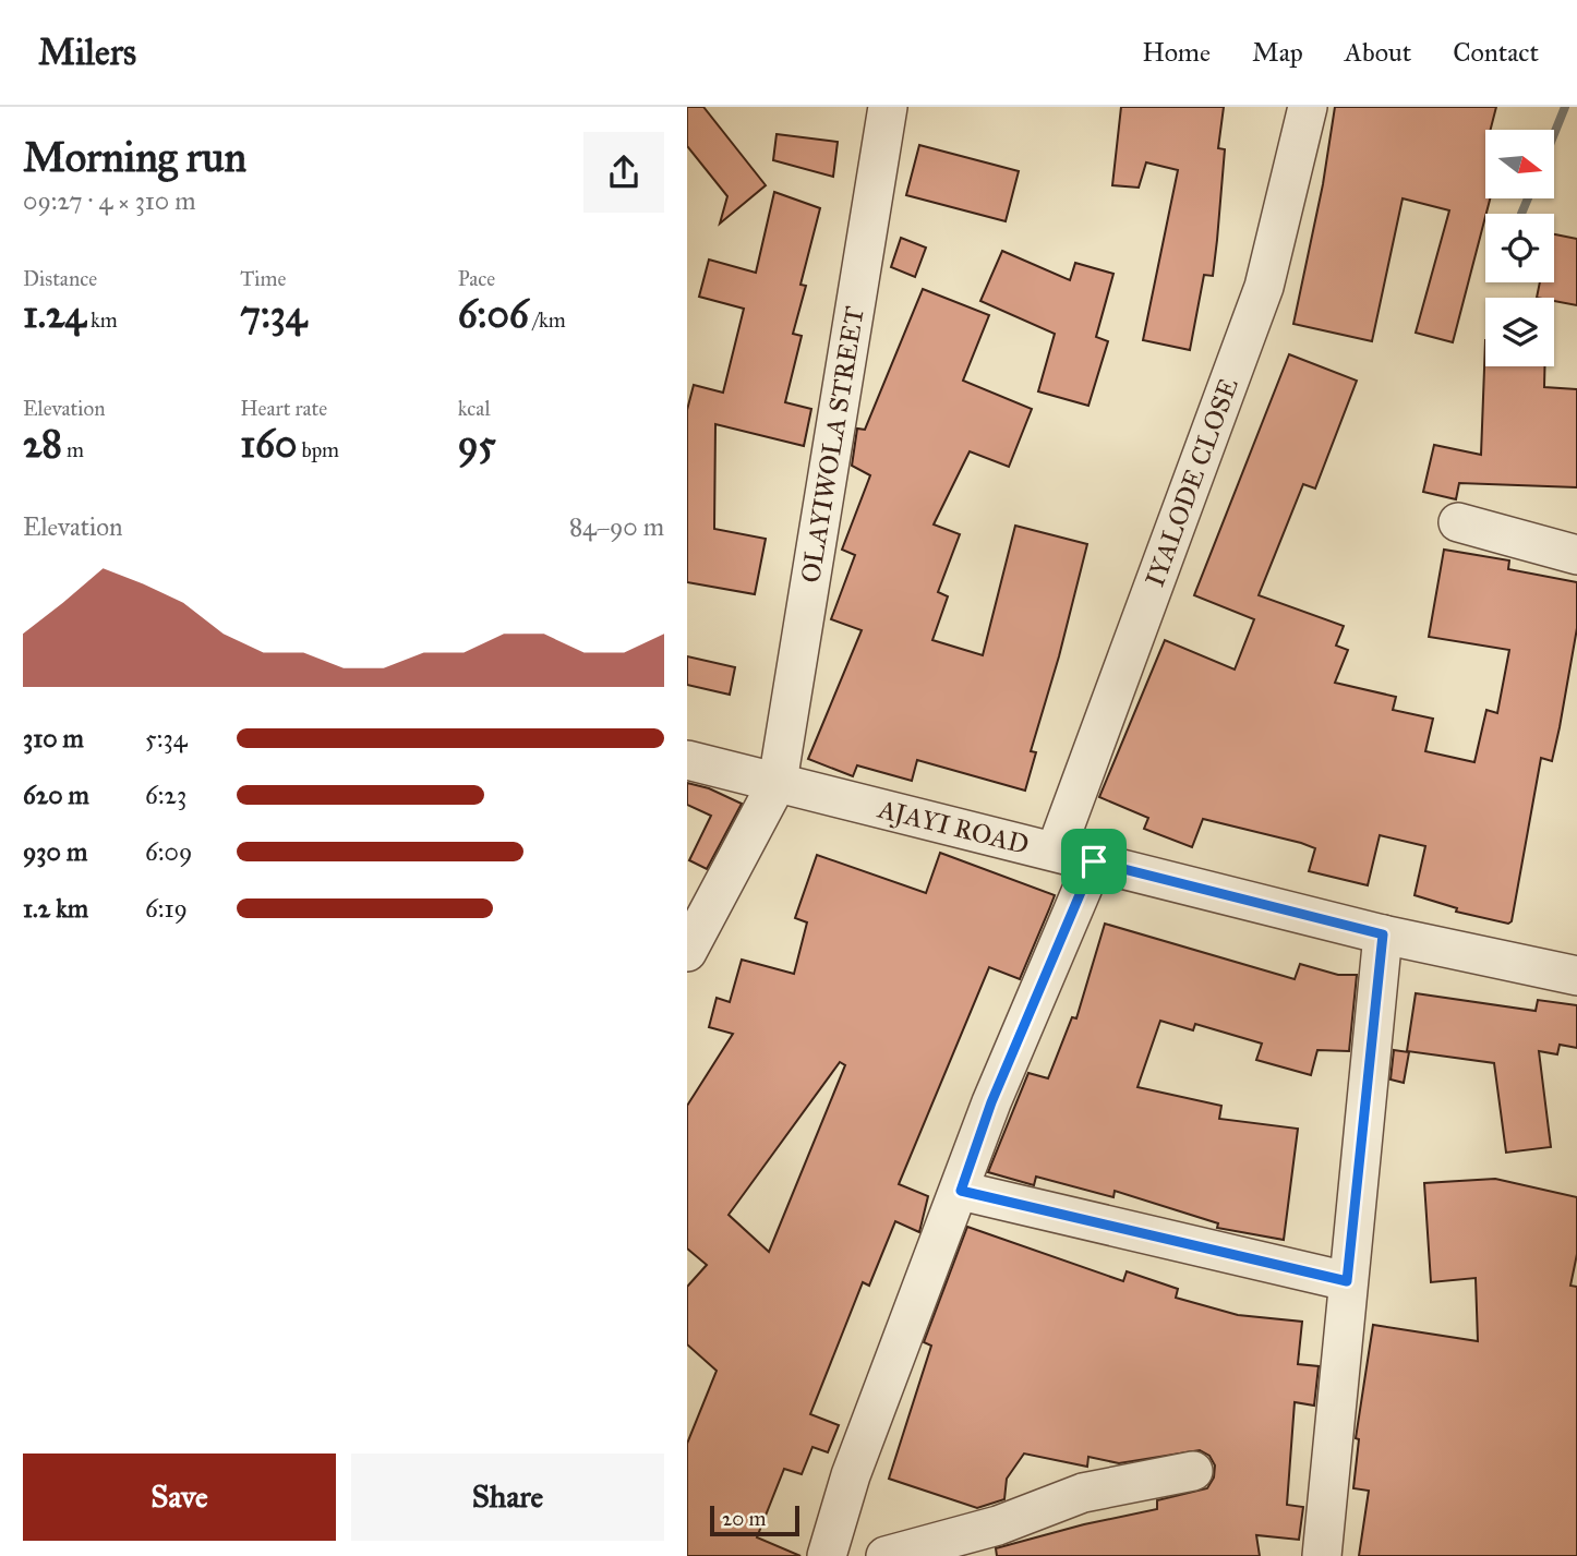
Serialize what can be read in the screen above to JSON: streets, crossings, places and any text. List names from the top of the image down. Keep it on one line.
{"streets":{"street":["OLAYIWOLA STREET","IYALODE CLOSE","AJAYI ROAD"]},"crossings":[["OLAYIWOLA STREET","AJAYI ROAD"],["IYALODE CLOSE","AJAYI ROAD"]],"scale_bar":"20 m","north":"right","page":{"header":"Milers","nav":["Home","Map","About","Contact"],"heading":["Morning run","09:27 · 4 × 310 m"],"stats":[["Distance","1.24 km"],["Time","7:34"],["Pace","6:06 /km"],["Elevation","28 m"],["Heart rate","160 bpm"],["kcal","95"]],"chart":["Elevation","84–90 m"],"list":[{"name":"310 m","note":"5:34"},{"name":"620 m","note":"6:23"},{"name":"930 m","note":"6:09"},{"name":"1.2 km","note":"6:19"}],"buttons":["Save","Share"],"scale":"20 m"}}
